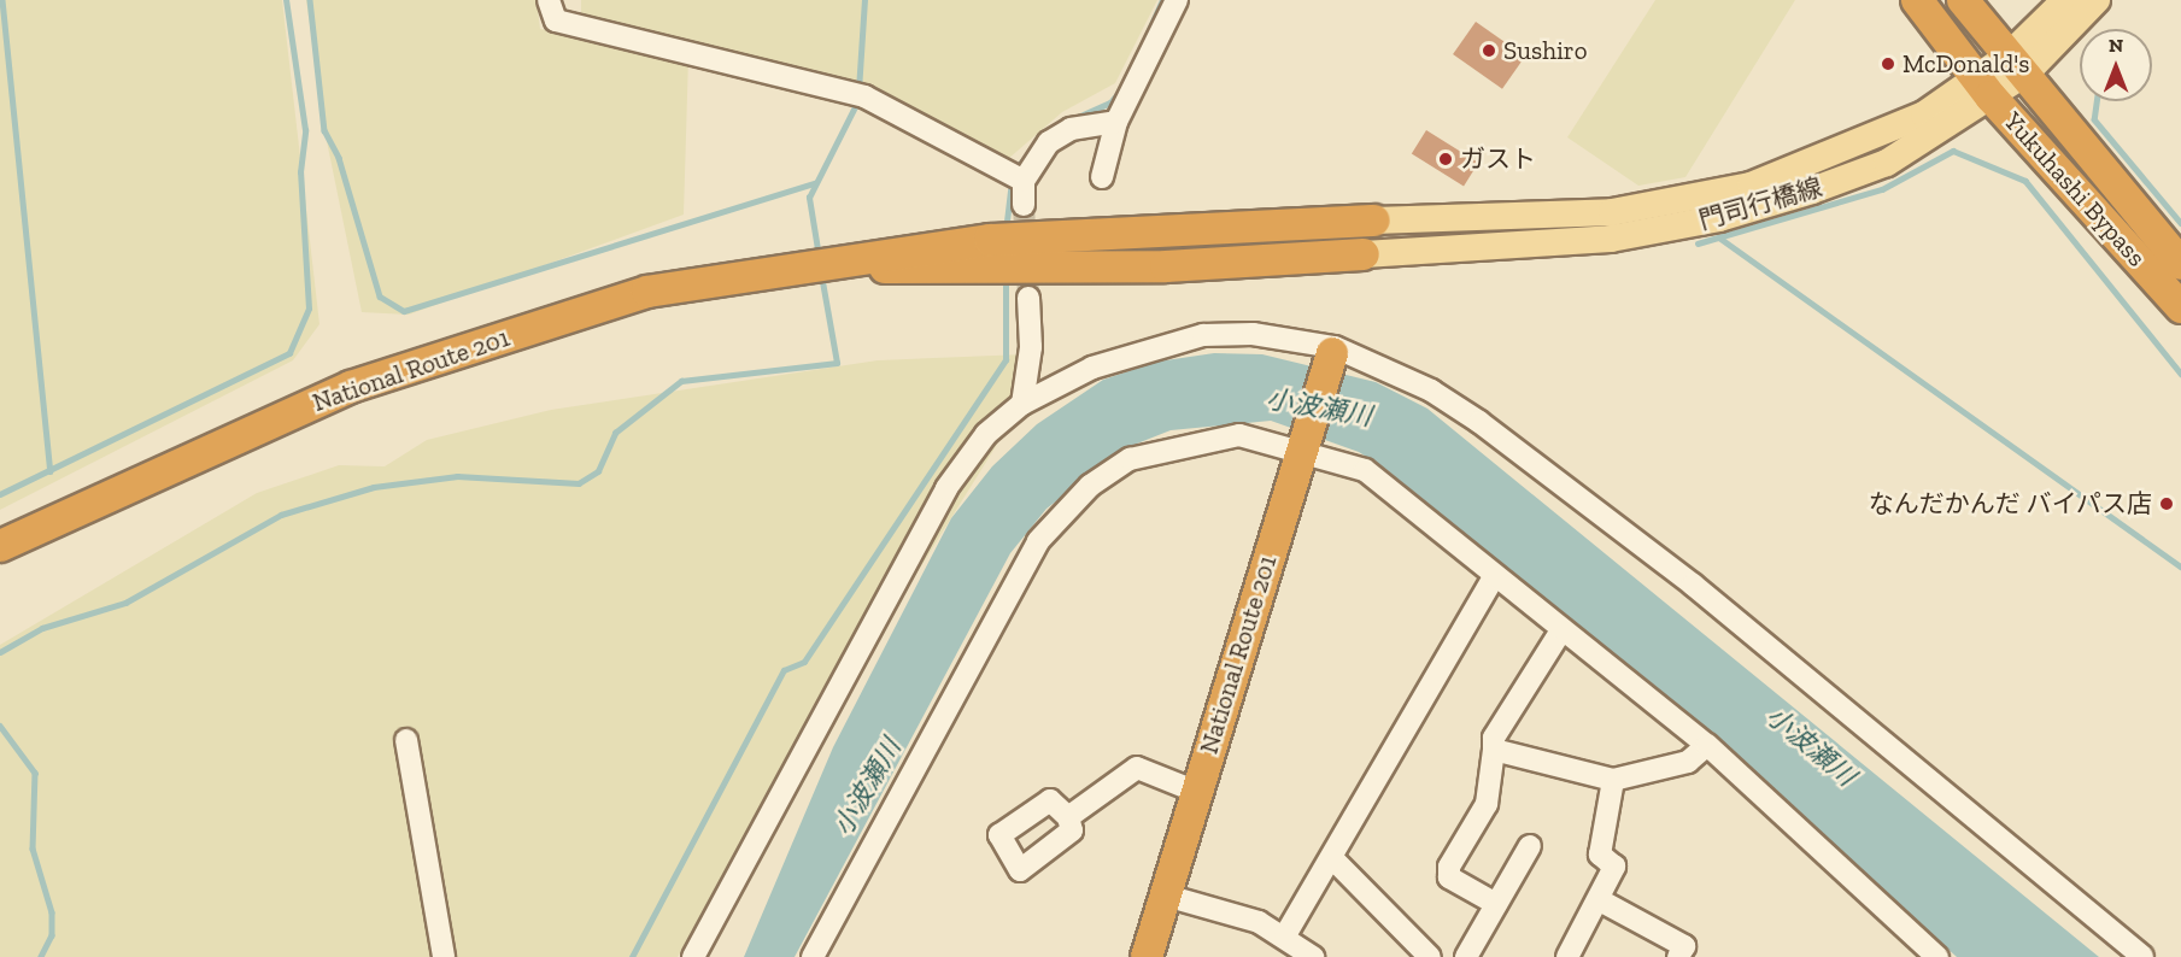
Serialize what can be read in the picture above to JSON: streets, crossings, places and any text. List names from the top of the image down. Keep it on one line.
{"streets":{"highway":["Yukuhashi Bypass","National Route 201"],"main road":["門司行橋線"]},"crossings":[["Yukuhashi Bypass","門司行橋線"],["門司行橋線","National Route 201"]],"water":["小波瀬川"],"places":["Sushiro","McDonald's","ガスト","なんだかんだ バイパス店"],"north":"top"}
